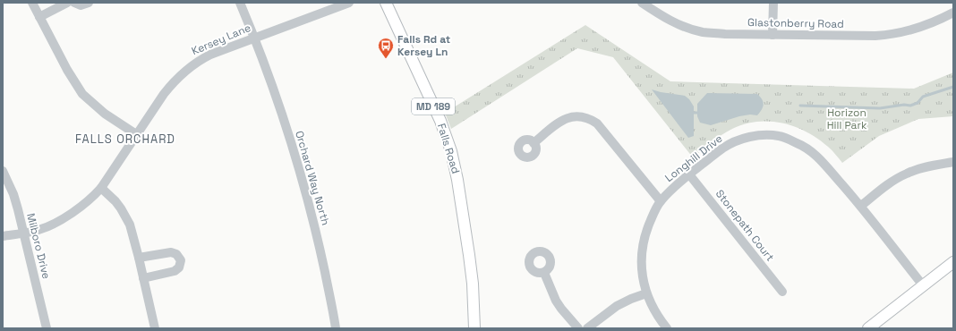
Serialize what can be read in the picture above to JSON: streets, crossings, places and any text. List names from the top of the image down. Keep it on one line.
{"streets":{"main road":["MD 189","Falls Road"],"street":["Glastonberry Road","Kersey Lane","Longhill Drive","Orchard Way North","Stonepath Court","Milboro Drive"]},"crossings":[["Kersey Lane","Orchard Way North"],["Kersey Lane","Milboro Drive"],["Longhill Drive","Stonepath Court"]],"districts":["FALLS ORCHARD"],"parks":["Horizon Hill Park"],"places":{"bus stop":["Falls Rd at Kersey Ln"]}}
